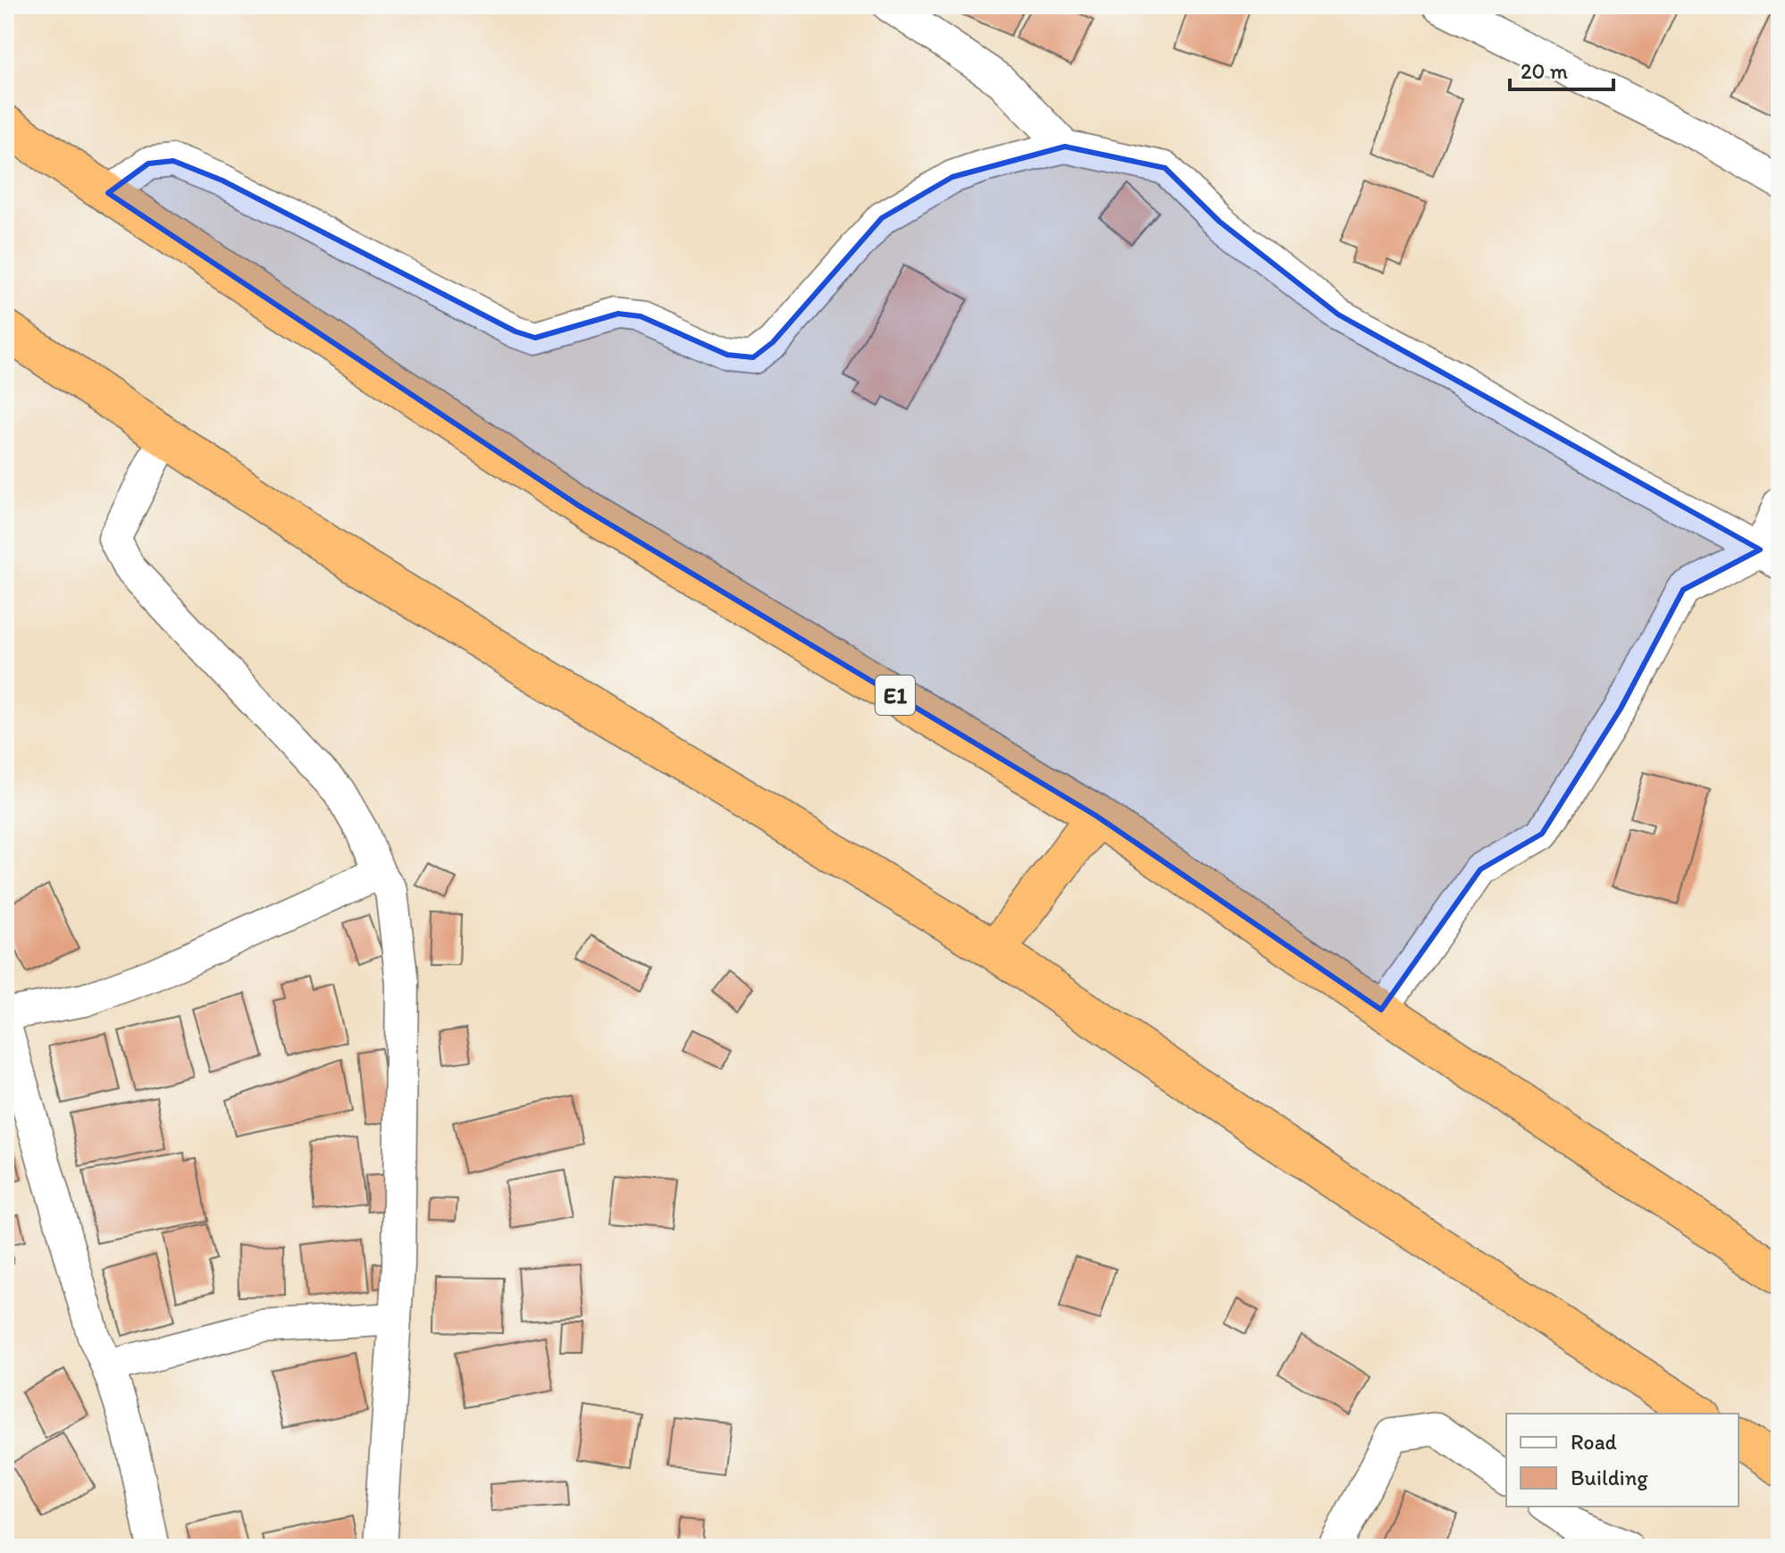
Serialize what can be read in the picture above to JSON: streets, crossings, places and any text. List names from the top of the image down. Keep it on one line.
{"streets":{"highway":["E1"]},"legend":["Road","Building"],"scale_bar":"20 m"}
